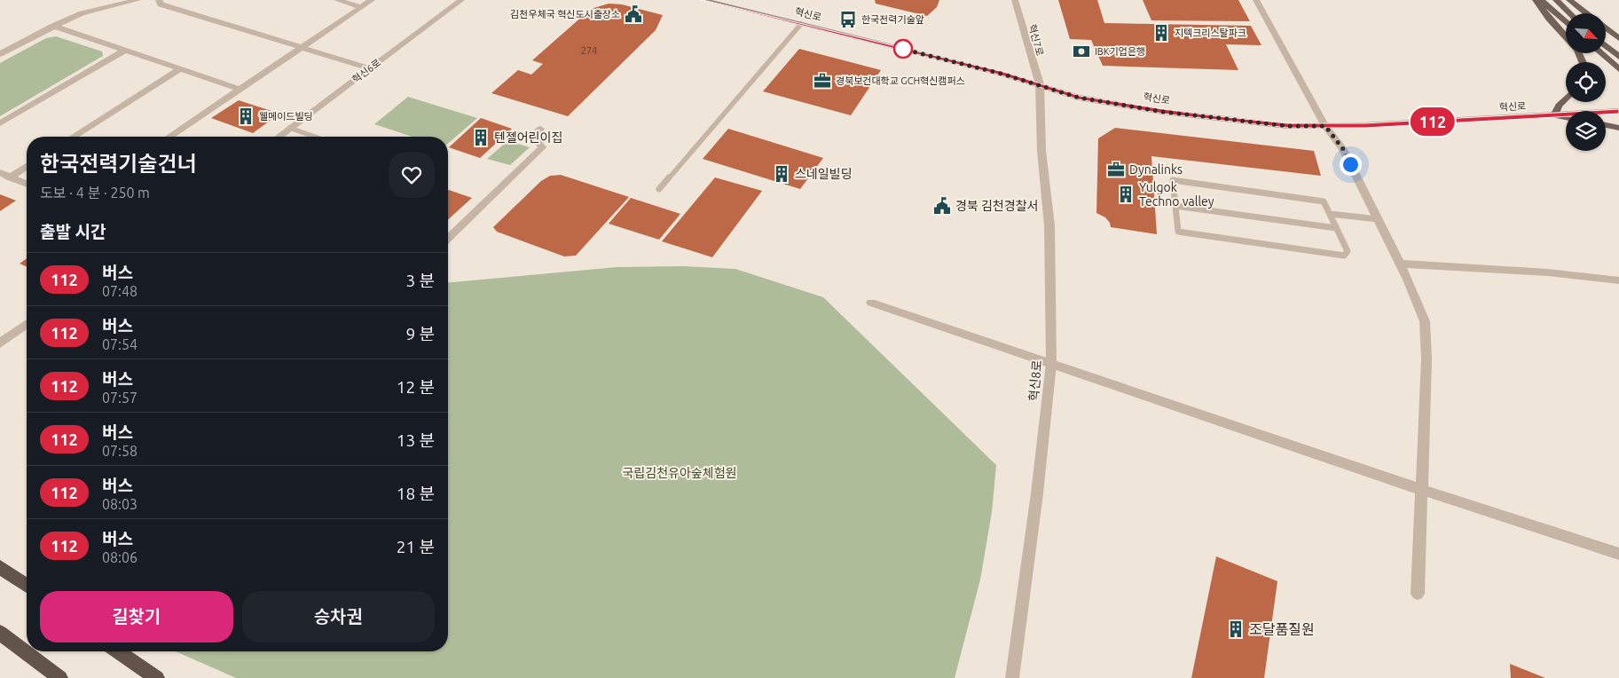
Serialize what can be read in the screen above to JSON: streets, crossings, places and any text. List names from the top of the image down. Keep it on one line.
{"streets":{"main road":["혁신로"],"street":["혁신7로","혁신6로","혁신8로"]},"crossings":[["혁신로","혁신7로"],["혁신로","혁신8로"],["혁신7로","혁신8로"]],"parks":["국립김천유아숲체험원"],"places":{"public building":["김천우체국 혁신도시출장소","경북 김천경찰서"],"bus stop":["한국전력기술앞"],"building":["지텍크리스탈파크","웰메이드빌딩","텐젤어린이집","스네일빌딩","Yulgok Techno valley","조달품질원"],"bank":["IBK기업은행"],"office":["경북보건대학교 GCH혁신캠퍼스","Dynalinks"]},"lines":["bus line 112"],"house_numbers":["274"],"north":"bottom right","page":{"on_map":"112","heading":[["한국전력기술건너","도보 · 4 분 · 250 m"],"출발 시간"],"list":[{"mark":"112","name":"버스","note":"07:48","value":"3 분"},{"mark":"112","name":"버스","note":"07:54","value":"9 분"},{"mark":"112","name":"버스","note":"07:57","value":"12 분"},{"mark":"112","name":"버스","note":"07:58","value":"13 분"},{"mark":"112","name":"버스","note":"08:03","value":"18 분"},{"mark":"112","name":"버스","note":"08:06","value":"21 분"}],"buttons":["길찾기","승차권"]}}
